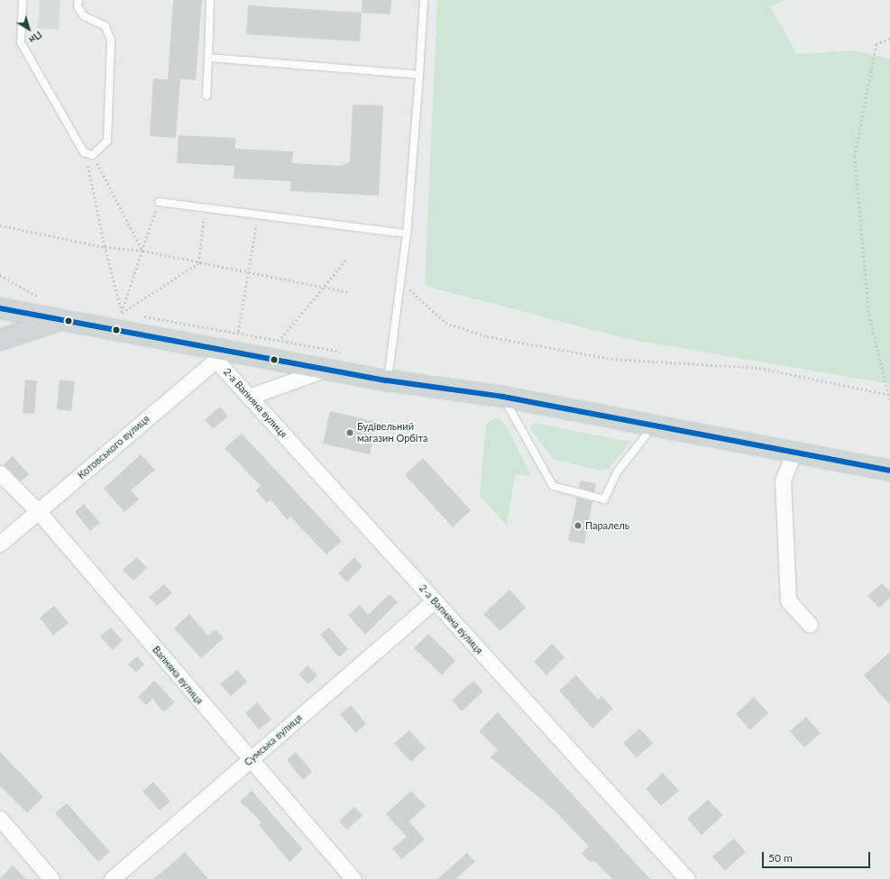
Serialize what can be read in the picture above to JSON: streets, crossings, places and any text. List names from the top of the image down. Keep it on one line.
{"streets":{"street":["2-а Вапняна вулиця","Котовського вулиця","Вапняна вулиця","Сумська вулиця"]},"crossings":[["2-а Вапняна вулиця","Котовського вулиця"],["2-а Вапняна вулиця","Сумська вулиця"],["Котовського вулиця","Вапняна вулиця"],["Вапняна вулиця","Сумська вулиця"]],"places":["Будівельний магазин Орбіта","Паралель"],"scale_bar":"50 m","north":"bottom right"}
